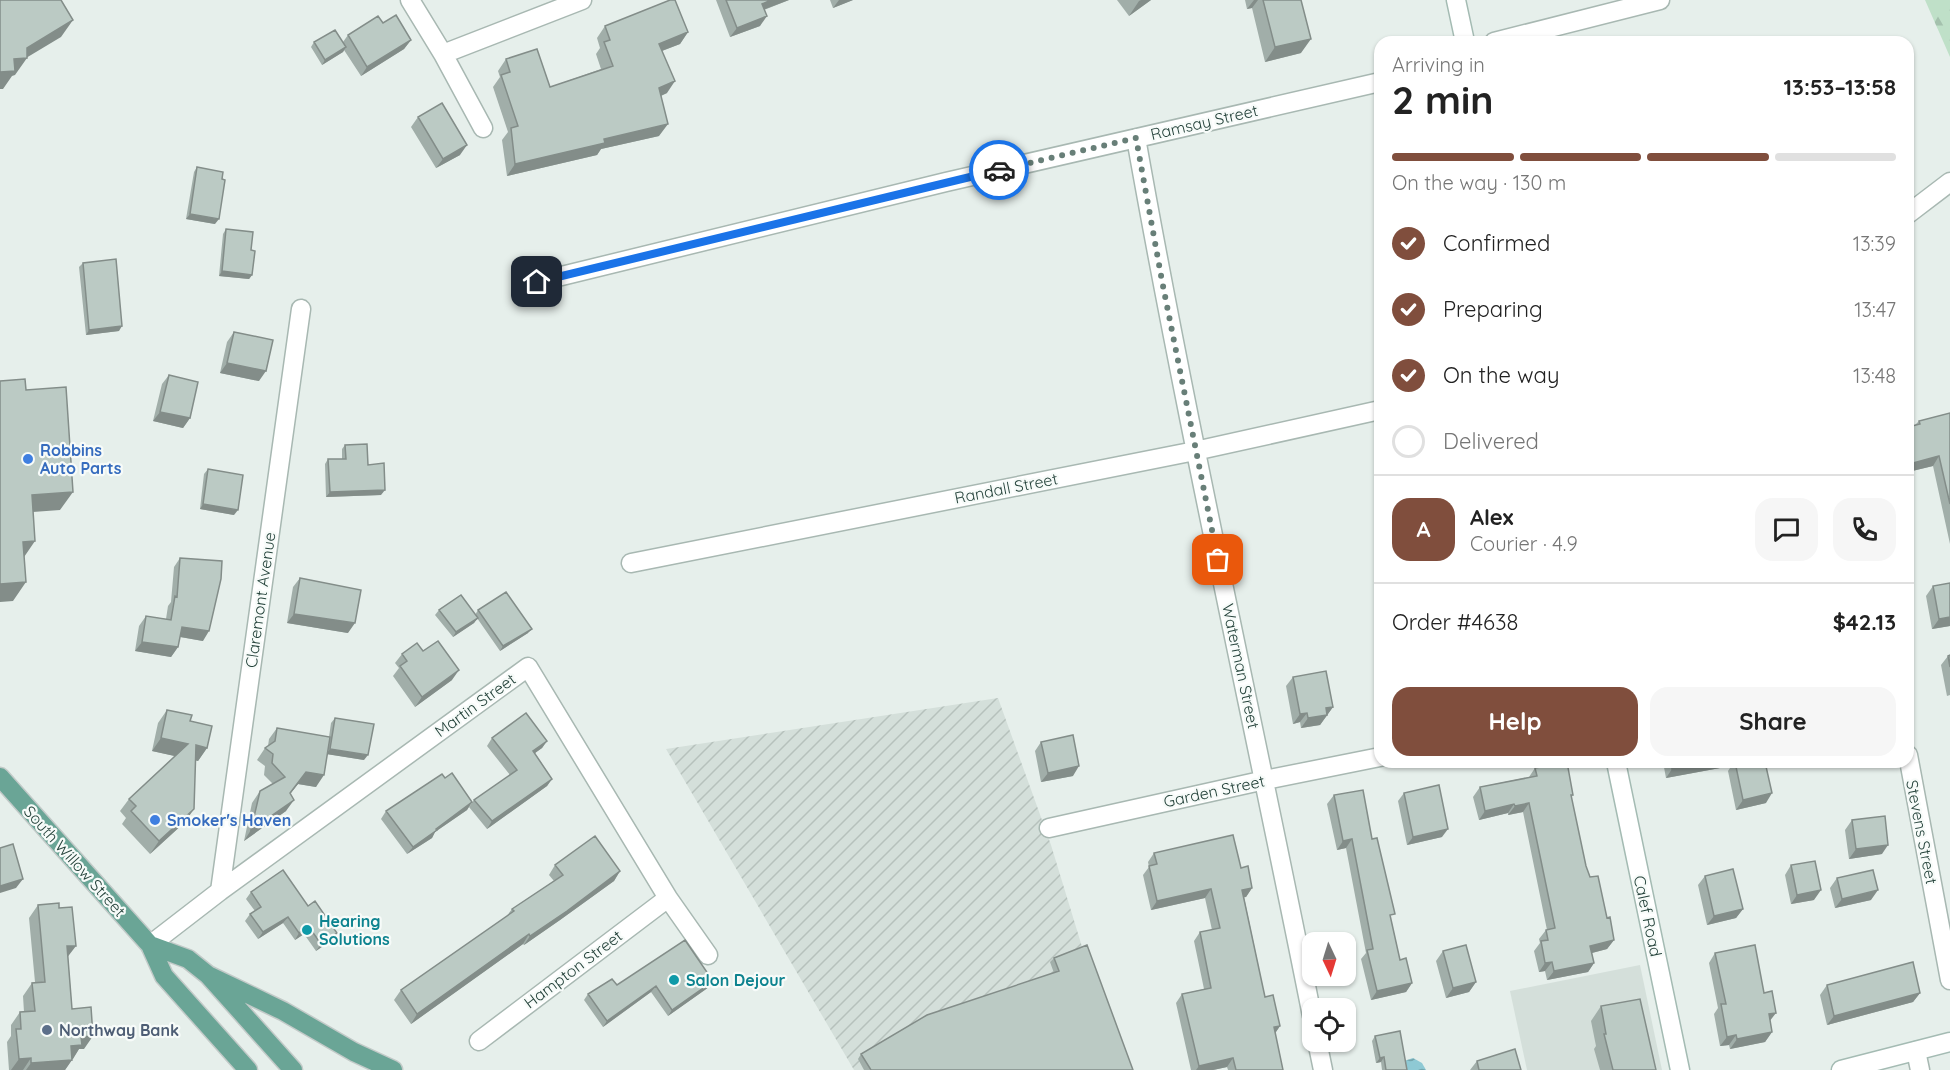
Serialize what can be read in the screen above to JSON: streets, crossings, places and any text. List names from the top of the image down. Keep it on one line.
{"streets":{"main road":["South Willow Street"],"street":["Ramsay Street","Randall Street","Claremont Avenue","Waterman Street","Martin Street","Garden Street","Stevens Street","Calef Road","Hampton Street"]},"crossings":[["Ramsay Street","Waterman Street"],["Randall Street","Waterman Street"],["Claremont Avenue","Martin Street"],["Waterman Street","Garden Street"],["Martin Street","South Willow Street"],["Martin Street","Hampton Street"]],"places":["Robbins Auto Parts","Smoker's Haven","Hearing Solutions","Salon Dejour","Northway Bank"],"north":"bottom","page":{"heading":["2 min","Arriving in","13:53–13:58"],"panel":["Alex","Courier · 4.9","Order #4638","$42.13"],"bar":"On the way · 130 m","list":[["Confirmed","13:39"],["Preparing","13:47"],["On the way","13:48"],"Delivered"],"round":"A","buttons":["Help","Share"]}}
